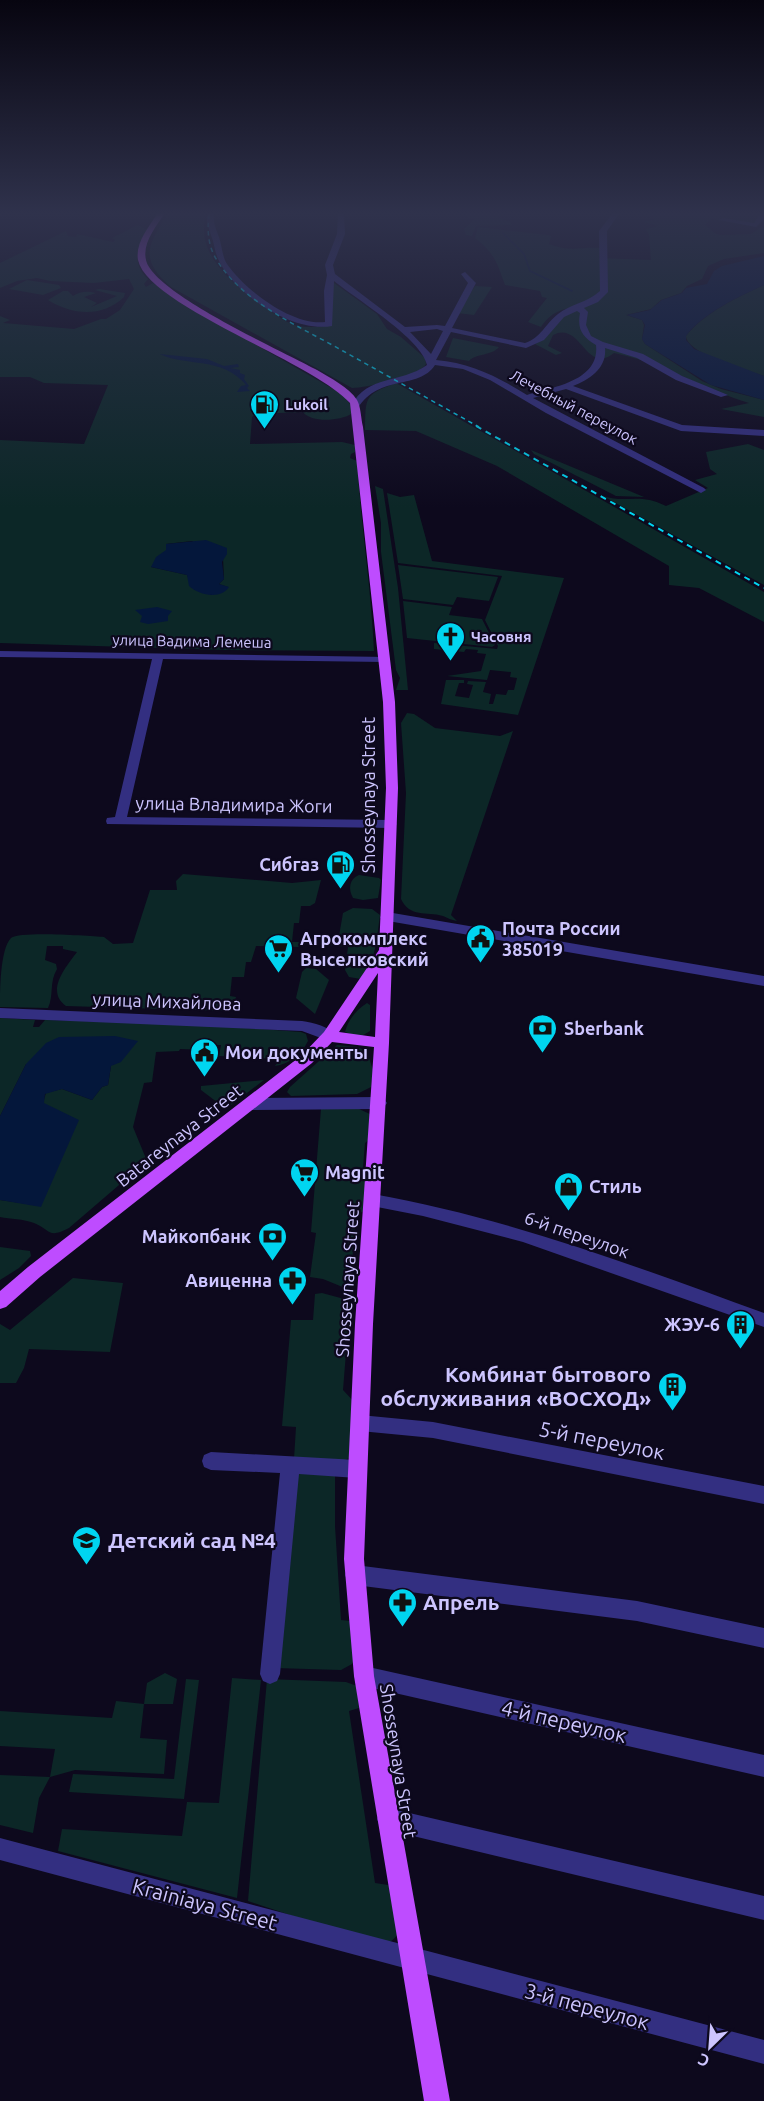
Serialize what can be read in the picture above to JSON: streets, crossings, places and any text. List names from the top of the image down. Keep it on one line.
{"streets":{"main road":["Shosseynaya Street","Batareynaya Street"],"street":["Лечебный переулок","улица Вадима Лемеша","улица Владимира Жоги","улица Михайлова","6-й переулок","5-й переулок","4-й переулок","Krainiaya Street","3-й переулок"]},"crossings":[["улица Вадима Лемеша","Shosseynaya Street"],["улица Вадима Лемеша","улица Владимира Жоги"],["Shosseynaya Street","улица Владимира Жоги"],["Shosseynaya Street","Batareynaya Street"],["Shosseynaya Street","6-й переулок"],["Shosseynaya Street","5-й переулок"],["Shosseynaya Street","4-й переулок"],["Shosseynaya Street","Krainiaya Street"],["Shosseynaya Street","3-й переулок"],["улица Михайлова","Batareynaya Street"],["Krainiaya Street","3-й переулок"]],"places":{"fuel station":["Lukoil","Сибгаз"],"church":["Часовня"],"public building":["Почта России 385019","Мои документы"],"supermarket":["Агрокомплекс Выселковский","Magnit"],"bank":["Sberbank","Майкопбанк"],"shop":["Стиль"],"pharmacy":["Авиценна","Апрель"],"building":["ЖЭУ-6","Комбинат бытового обслуживания «ВОСХОД»"],"school or university":["Детский сад №4"]},"north":"bottom left"}
